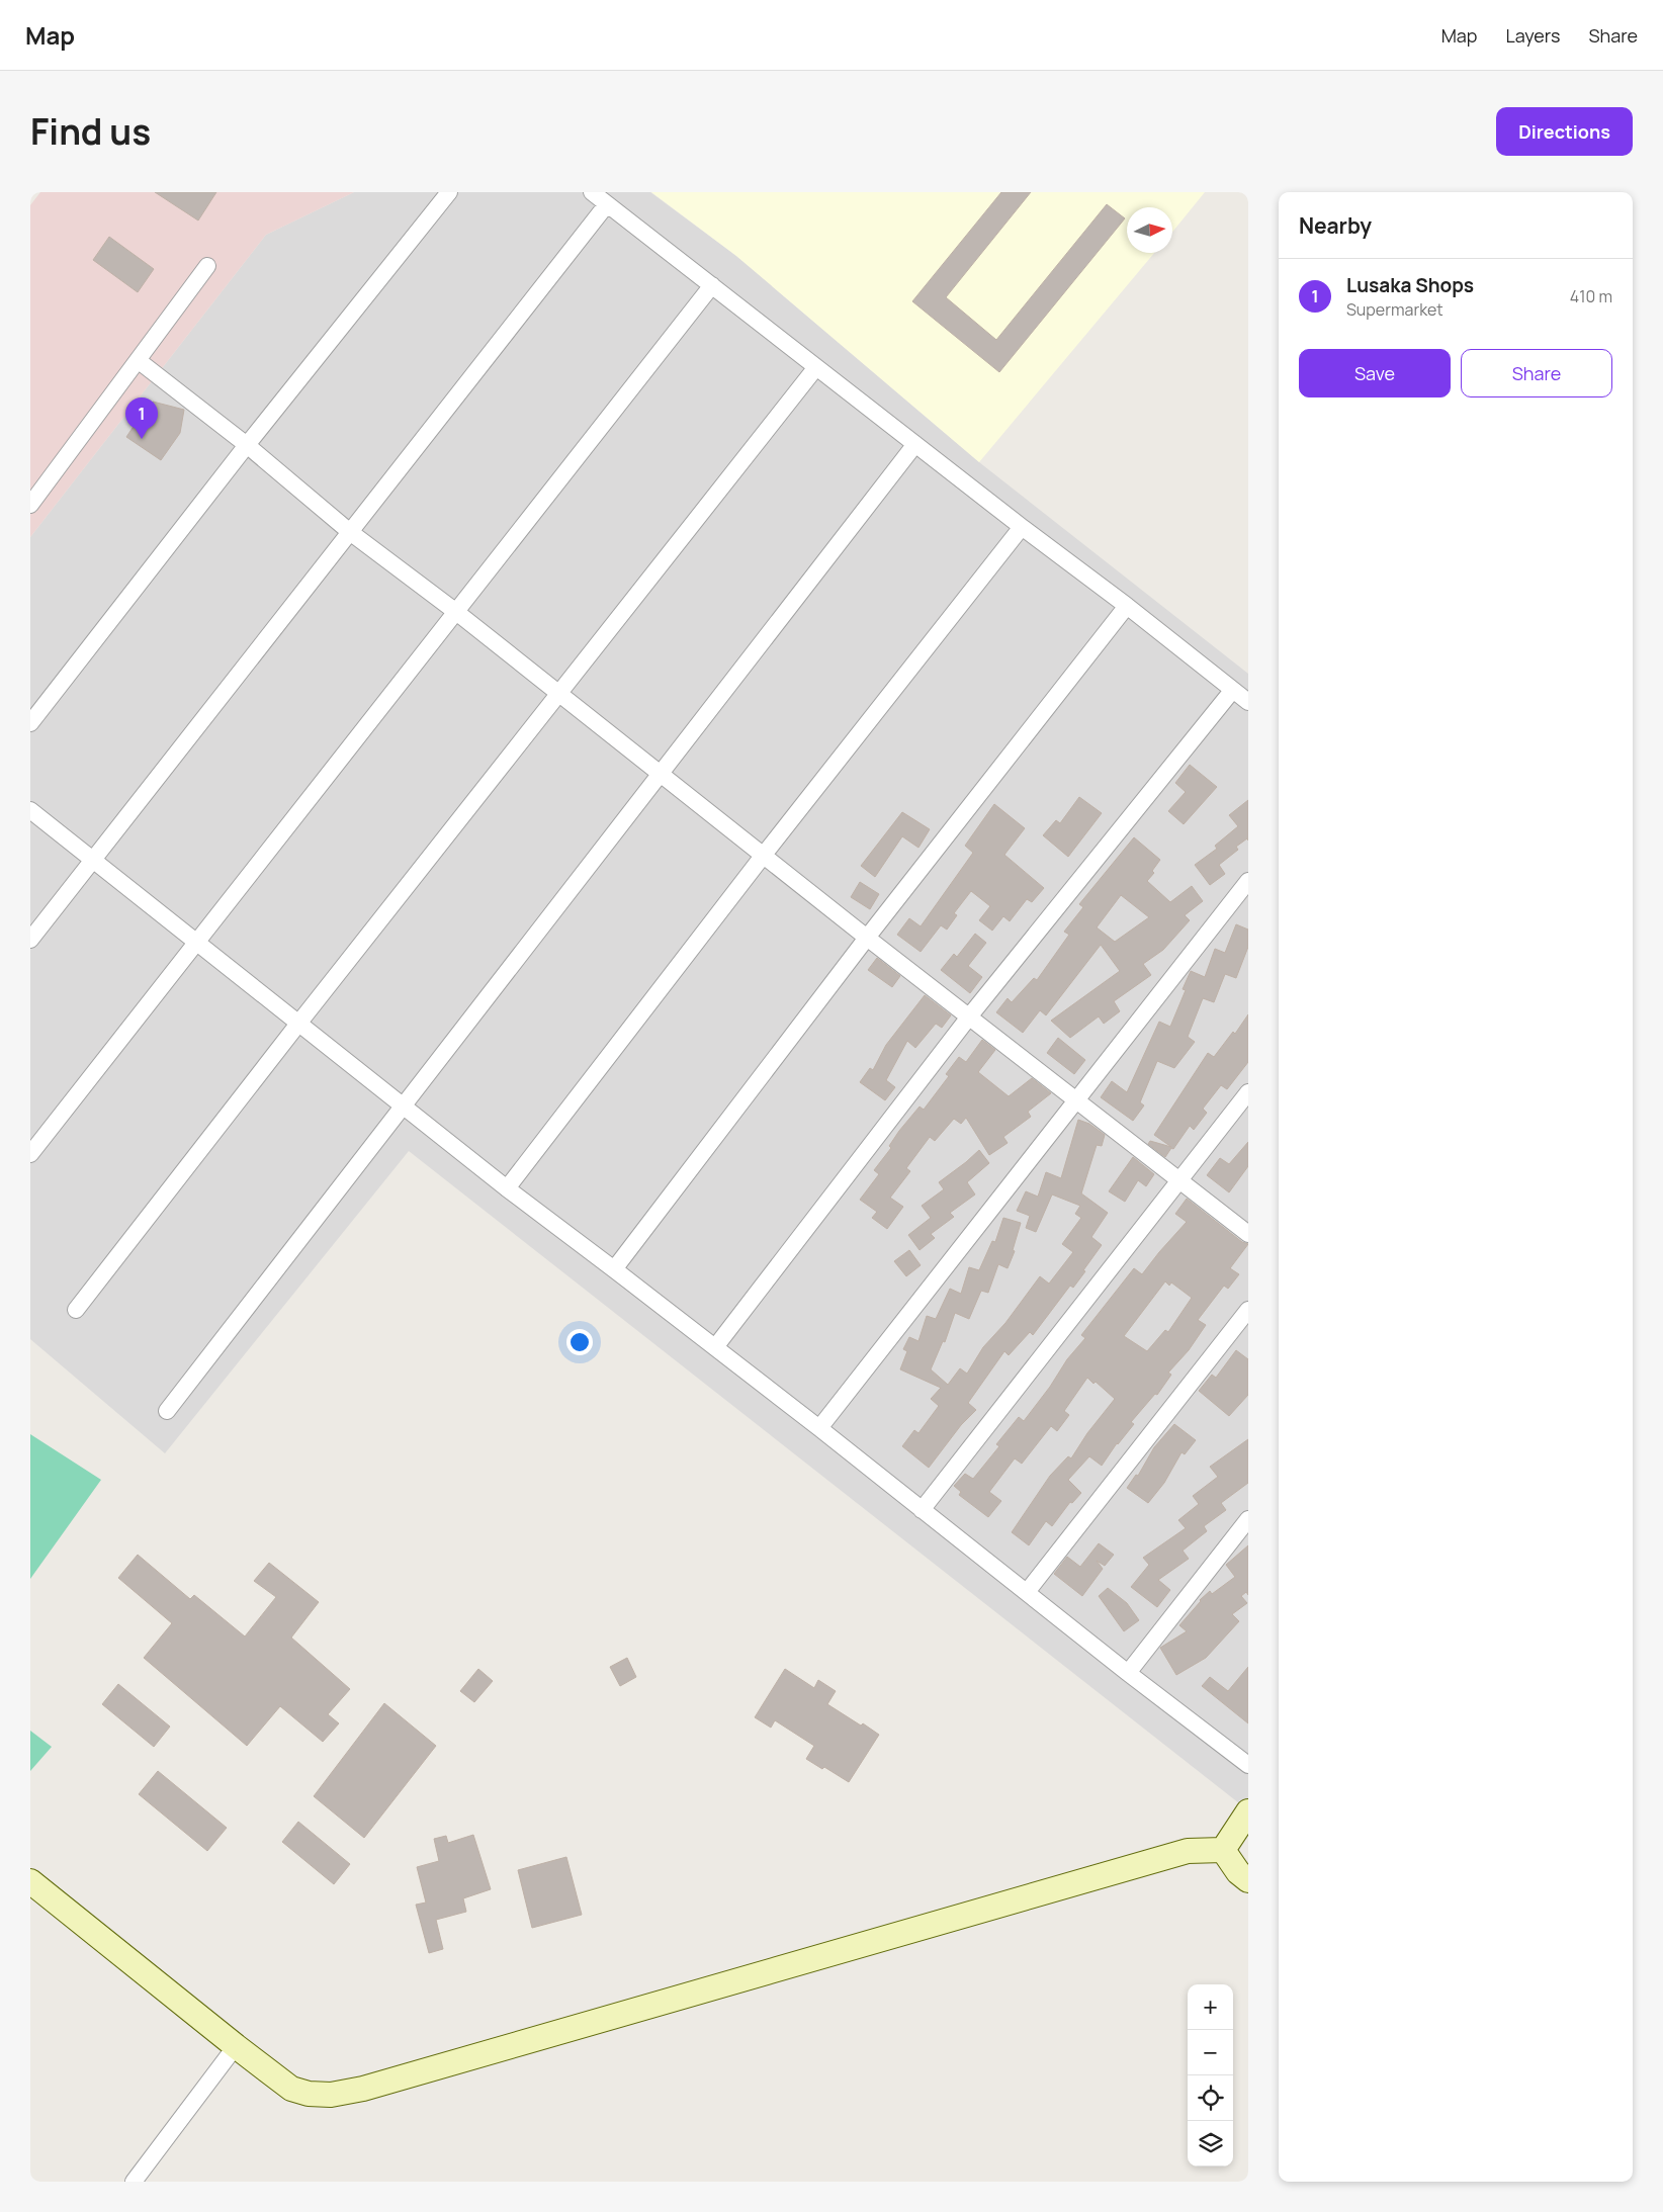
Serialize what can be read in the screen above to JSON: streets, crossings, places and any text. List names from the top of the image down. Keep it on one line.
{"north":"right","page":{"header":"Map","nav":["Map","Layers","Share"],"title":"Find us","buttons":["Directions",["Save","Share"]],"heading":"Nearby","list":[{"mark":"1","name":"Lusaka Shops","note":"Supermarket","value":"410 m"}],"pins":"1","map_buttons":["+","−"]}}
